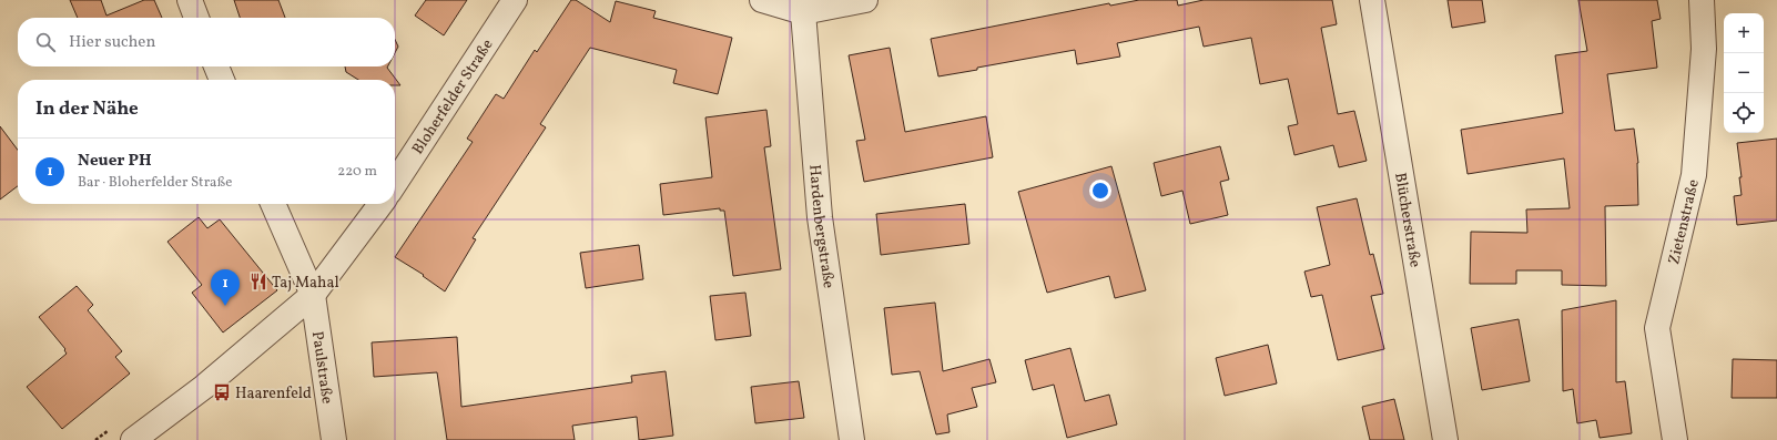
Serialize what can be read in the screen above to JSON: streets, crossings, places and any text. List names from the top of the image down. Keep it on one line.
{"streets":{"street":["Bloherfelder Straße","Blücherstraße","Zietenstraße","Hardenbergstraße","Paulstraße"]},"places":{"restaurant":["Taj Mahal"],"bus stop":["Haarenfeld"]},"page":{"map_buttons":["+","−"],"search":"Hier suchen","heading":"In der Nähe","list":[{"mark":"1","name":"Neuer PH","note":"Bar · Bloherfelder Straße","value":"220 m"}],"pins":"1"}}
